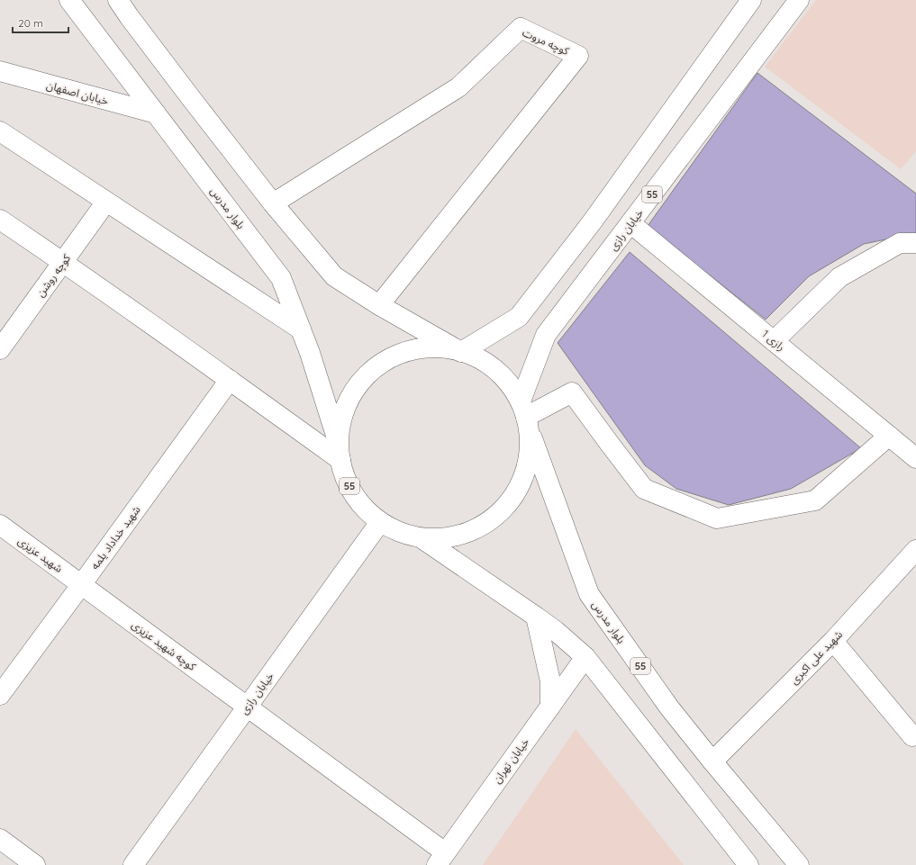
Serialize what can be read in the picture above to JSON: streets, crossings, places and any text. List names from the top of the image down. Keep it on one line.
{"streets":{"street":["کوچه مروت","خیابان اصفهان","55","بلوار مدرس","خیابان رازی","کوچه روشن","رازی 1","شهید خداداد یلمه","شهید عزیزی","کوچه شهید عزیزی","شهید علی اکبری","خیابان تهران"]},"crossings":[["خیابان اصفهان","بلوار مدرس"],["55","بلوار مدرس"],["55","خیابان رازی"],["55","خیابان تهران"],["بلوار مدرس","شهید علی اکبری"],["خیابان رازی","رازی 1"],["خیابان رازی","کوچه شهید عزیزی"],["شهید خداداد یلمه","شهید عزیزی"],["شهید خداداد یلمه","کوچه شهید عزیزی"],["شهید عزیزی","کوچه شهید عزیزی"],["کوچه شهید عزیزی","خیابان تهران"]],"scale_bar":"20 m"}
